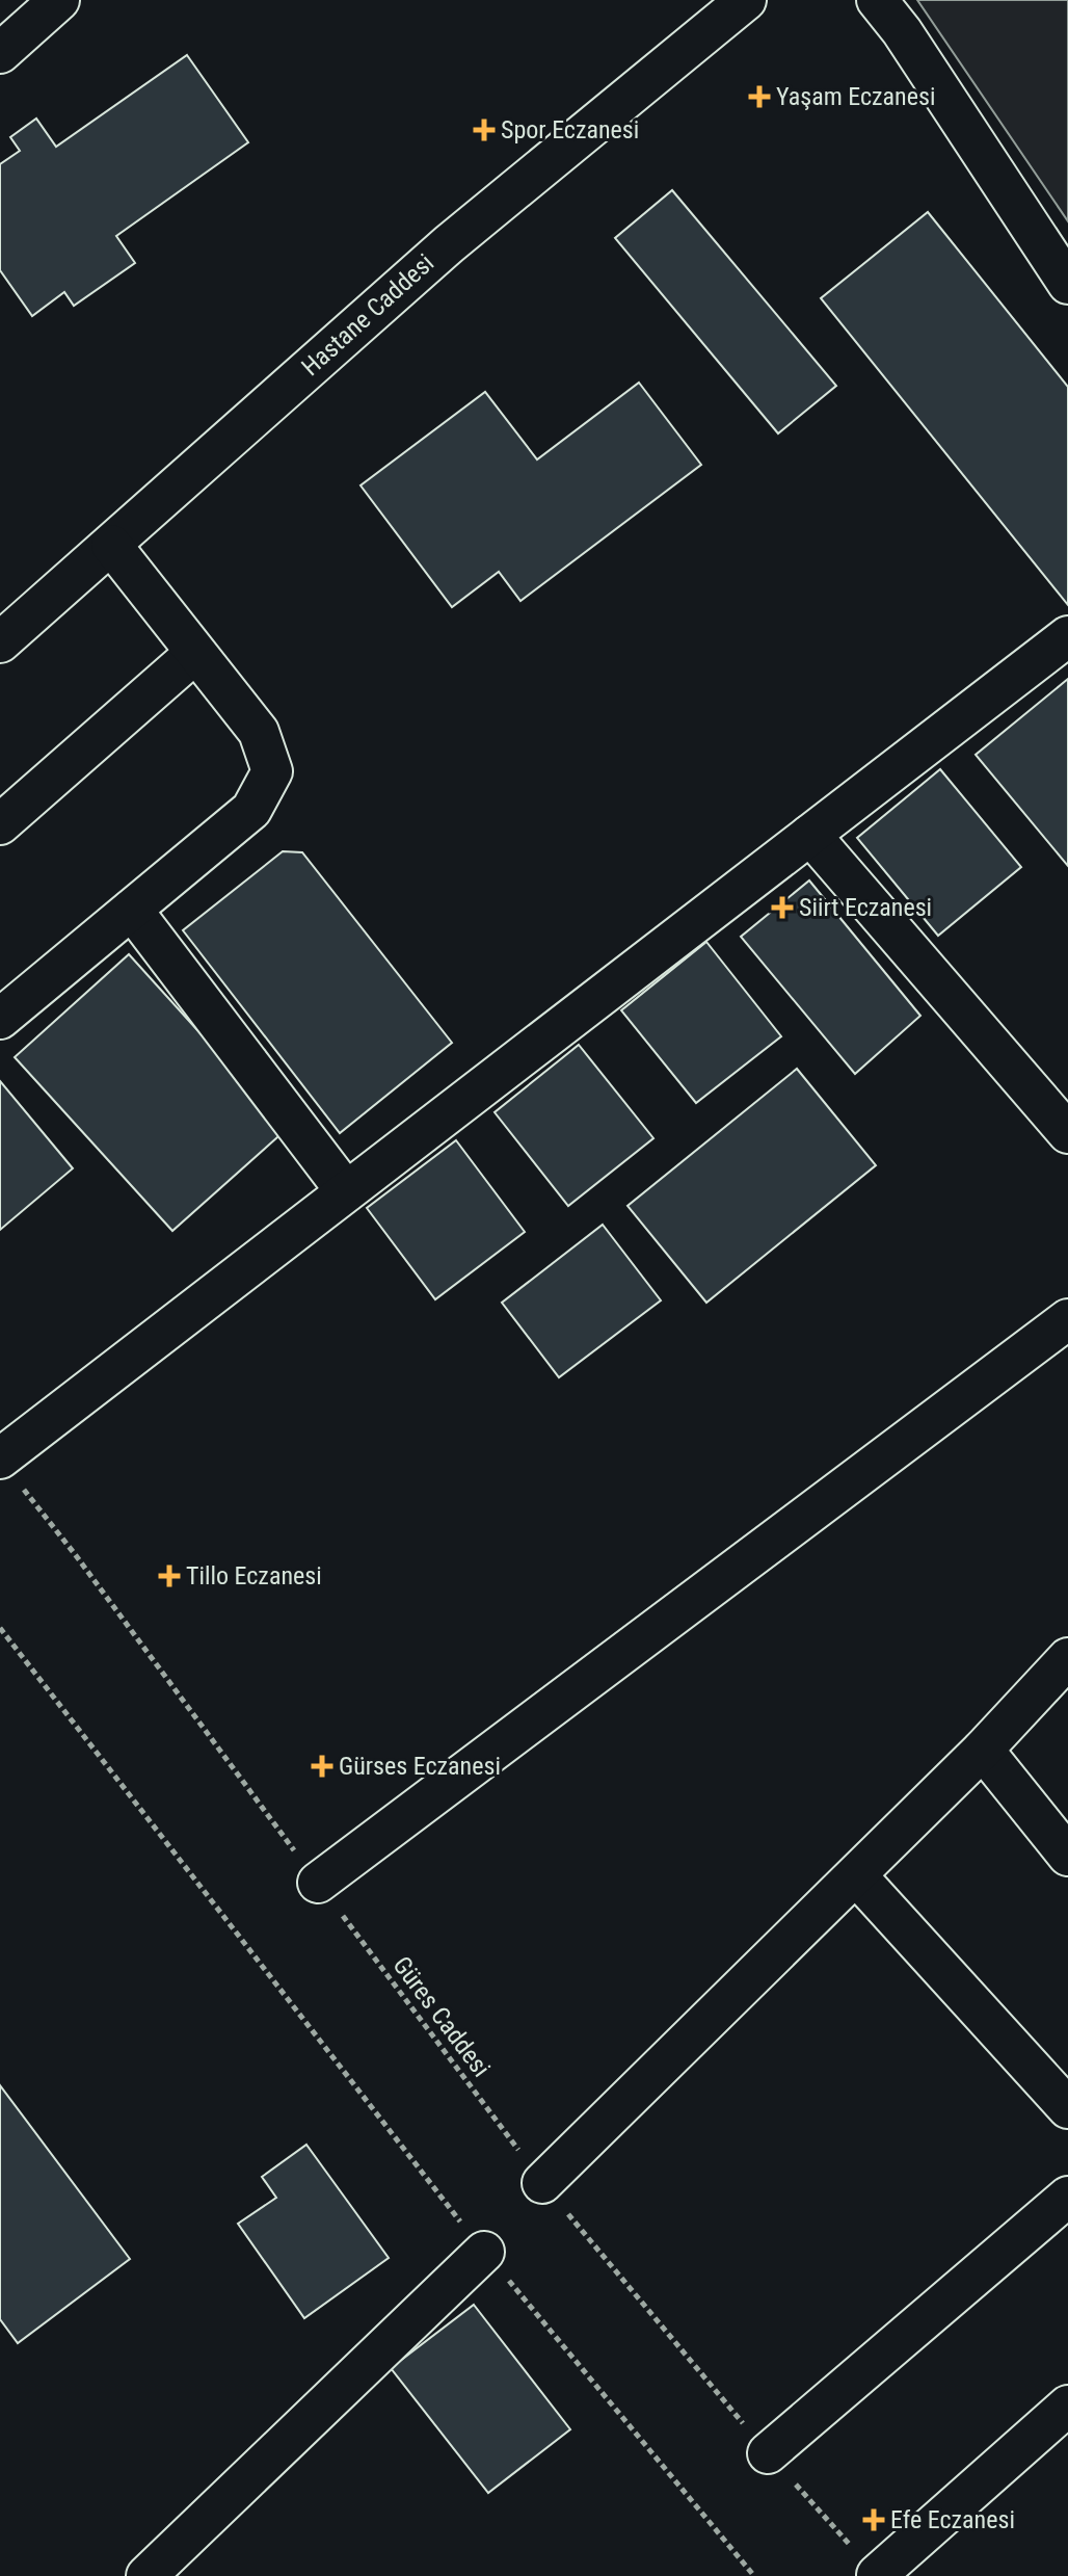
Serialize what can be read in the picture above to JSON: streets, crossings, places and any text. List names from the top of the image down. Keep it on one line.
{"streets":{"street":["Hastane Caddesi"],"path":["Güres Caddesi"]},"places":{"health":["Yaşam Eczanesi","Spor Eczanesi","Siirt Eczanesi","Tillo Eczanesi","Gürses Eczanesi","Efe Eczanesi"]}}
